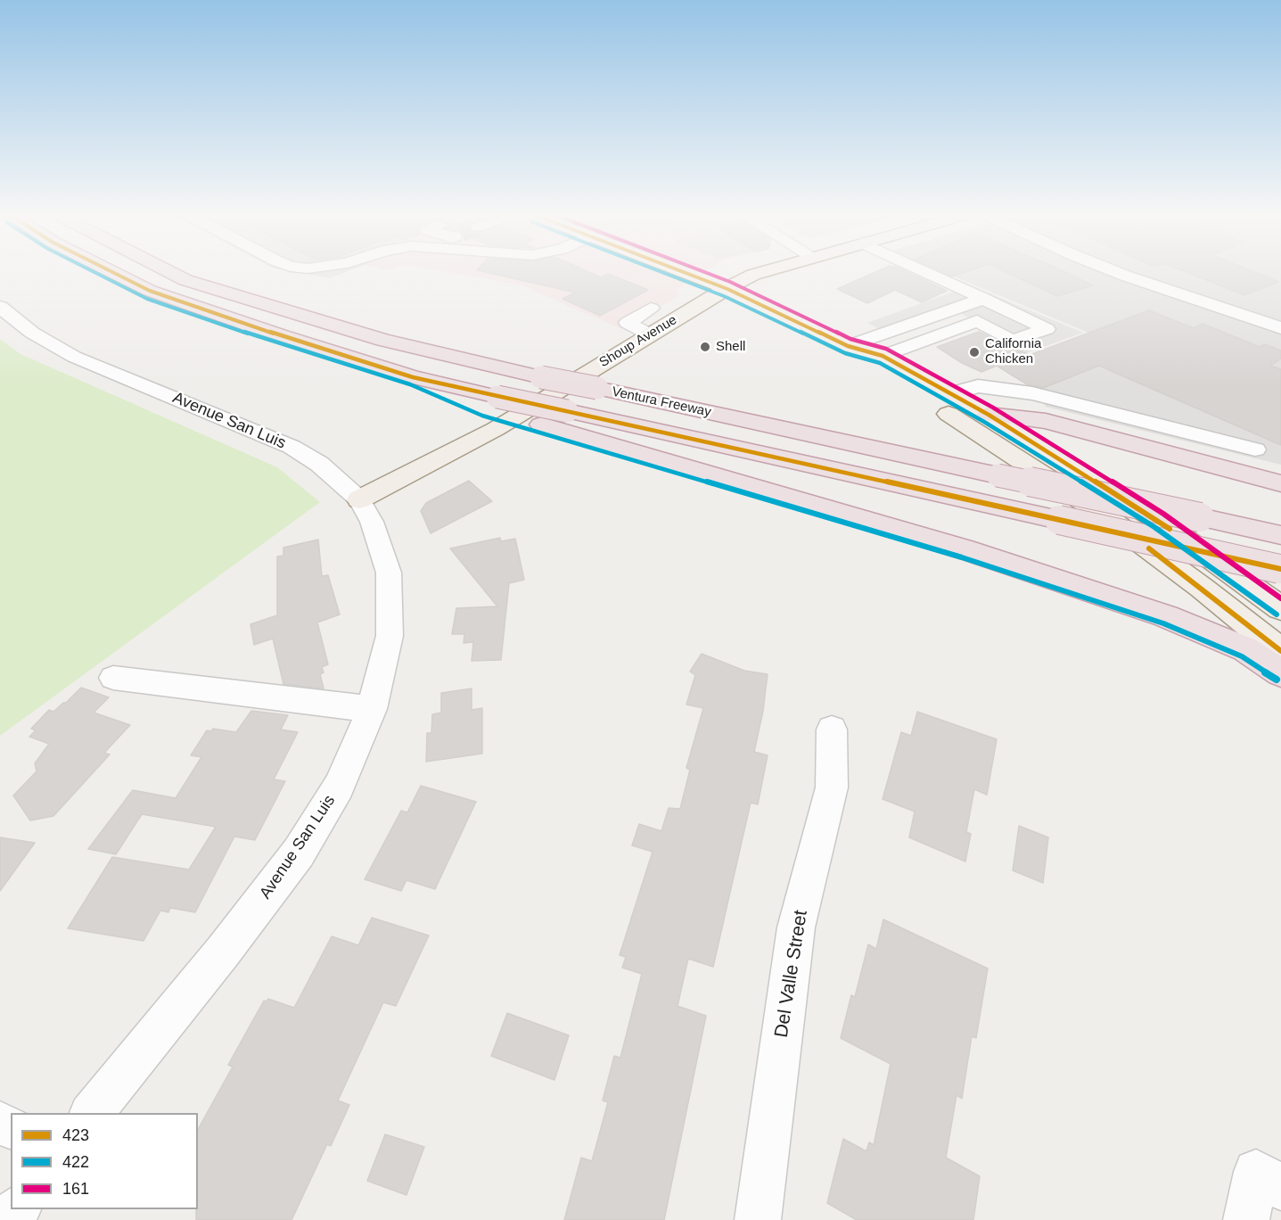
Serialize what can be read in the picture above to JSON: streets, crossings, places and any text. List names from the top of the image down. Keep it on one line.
{"streets":{"highway":["Ventura Freeway"],"main road":["Shoup Avenue"],"street":["Avenue San Luis","Del Valle Street"]},"crossings":[["Shoup Avenue","Avenue San Luis"]],"places":["Shell","California Chicken"],"lines":["transit line 423","transit line 422","transit line 161"],"legend":["423","422","161"]}
